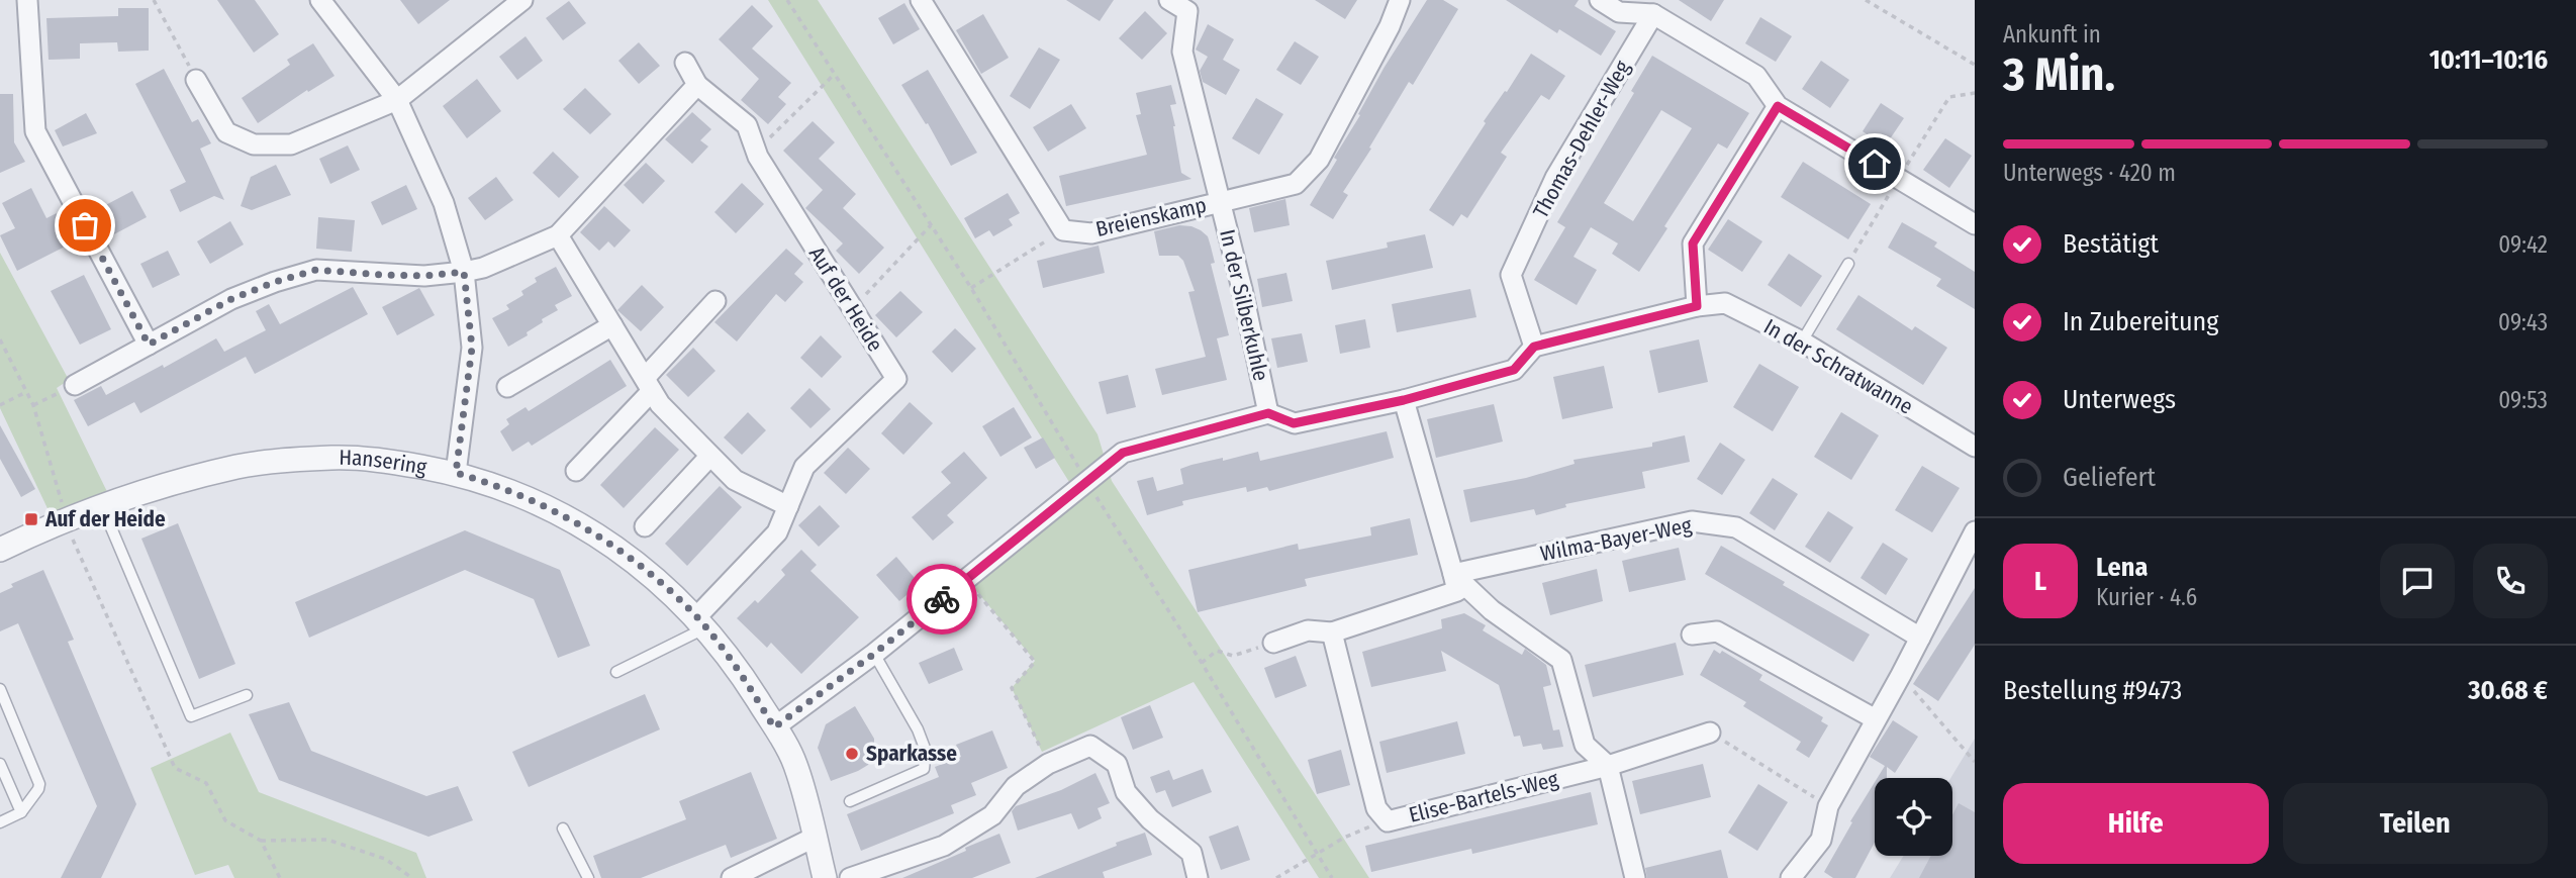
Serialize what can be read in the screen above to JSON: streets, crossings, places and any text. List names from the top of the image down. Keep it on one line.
{"streets":{"street":["Thomas-Dehler-Weg","Breienskamp","Auf der Heide","In der Silberkuhle","In der Schratwanne","Hansering","Wilma-Bayer-Weg","Elise-Bartels-Weg"]},"crossings":[["Thomas-Dehler-Weg","In der Schratwanne"],["Breienskamp","In der Silberkuhle"],["Auf der Heide","Hansering"]],"places":{"transit":["Auf der Heide"],"other":["Sparkasse"]},"page":{"heading":["3 Min.","Ankunft in","10:11–10:16"],"panel":["Lena","Kurier · 4.6","Bestellung #9473","30.68 €"],"bar":"Unterwegs · 420 m","list":[["Bestätigt","09:42"],["In Zubereitung","09:43"],["Unterwegs","09:53"],"Geliefert"],"round":"L","buttons":["Hilfe","Teilen"]}}
